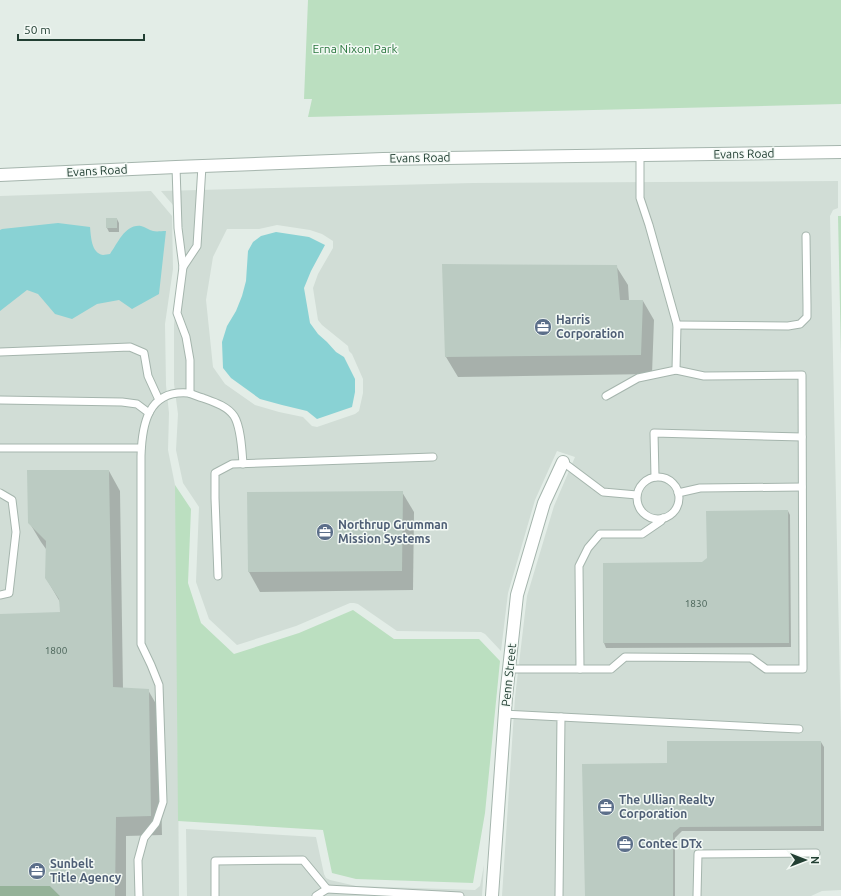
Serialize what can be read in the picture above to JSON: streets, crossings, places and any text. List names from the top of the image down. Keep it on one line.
{"streets":{"street":["Evans Road","Penn Street"]},"parks":["Erna Nixon Park"],"places":{"office":["Harris Corporation","Northrup Grumman Mission Systems","The Ullian Realty Corporation","Contec DTx","Sunbelt Title Agency"]},"house_numbers":["1830","1800"],"scale_bar":"50 m","north":"right"}
